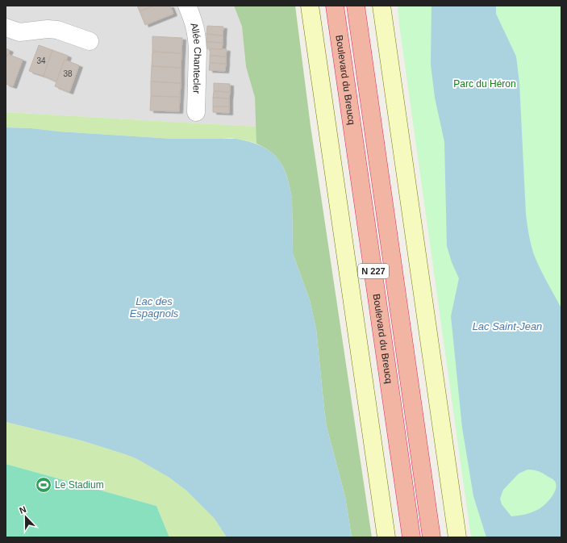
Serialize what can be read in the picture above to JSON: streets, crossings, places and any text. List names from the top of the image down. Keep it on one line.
{"streets":{"highway":["Boulevard du Breucq","N 227"],"street":["Allée Chantecler"]},"water":["Lac des Espagnols","Lac Saint-Jean"],"parks":["Parc du Héron"],"places":{"sports":["Le Stadium"]},"house_numbers":["34","38"],"north":"top"}
